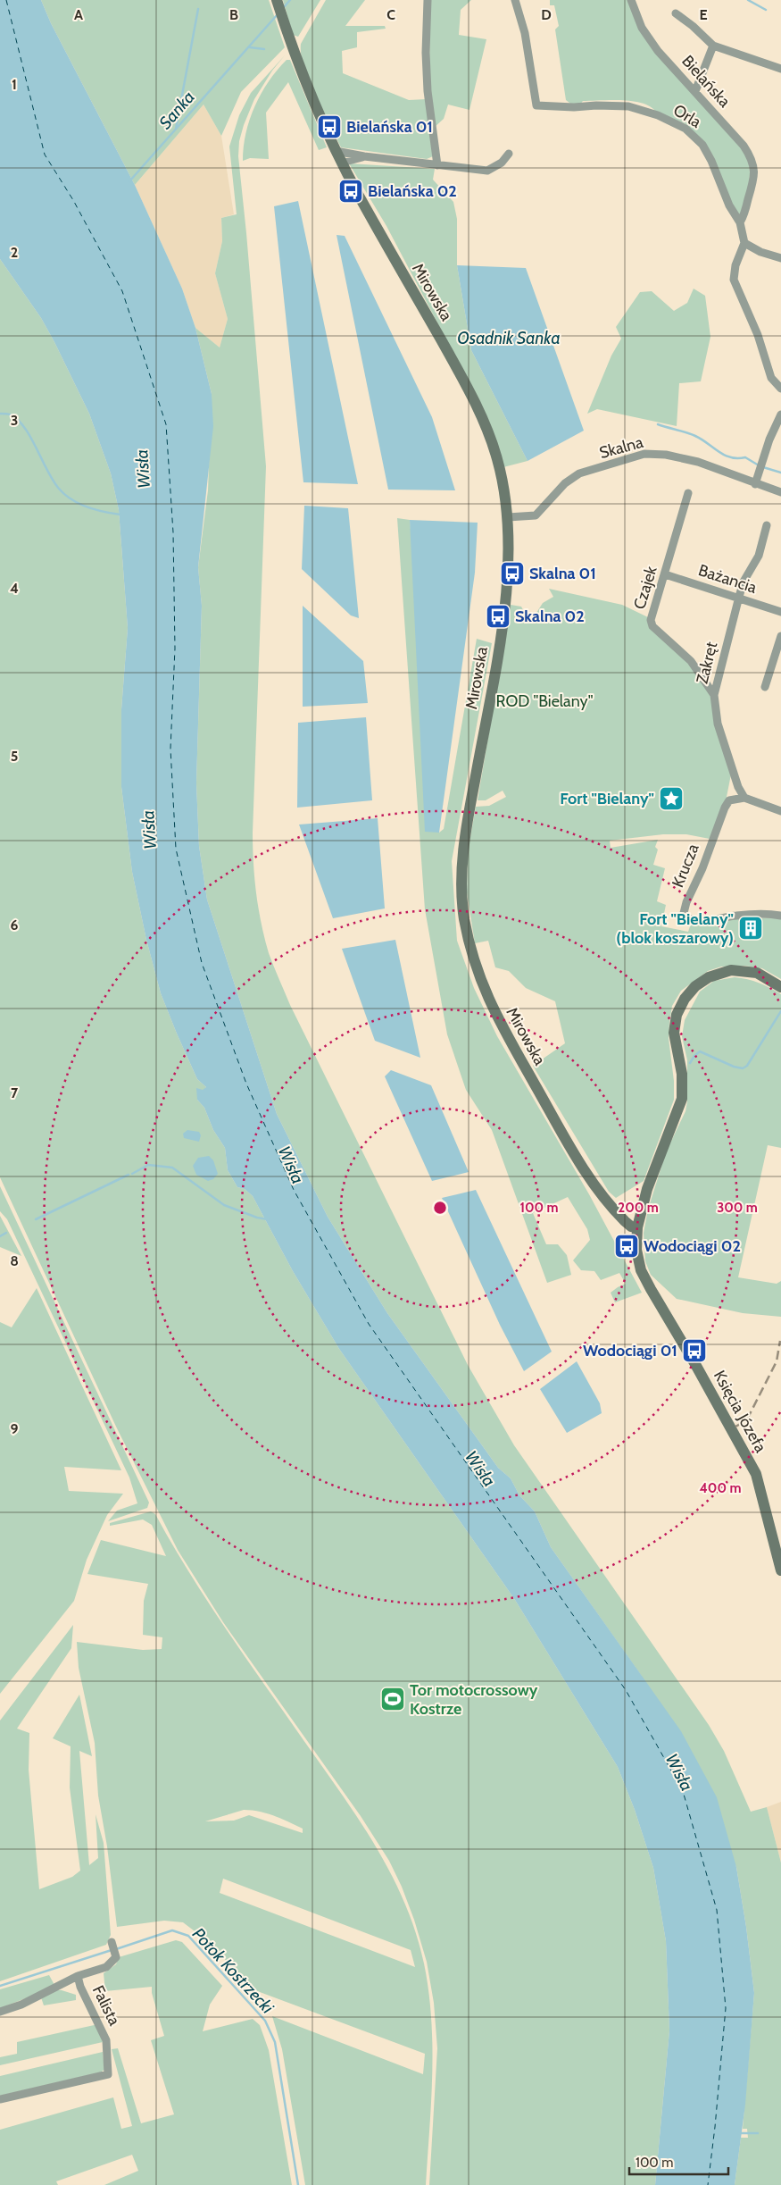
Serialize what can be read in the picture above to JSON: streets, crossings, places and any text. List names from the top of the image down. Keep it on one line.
{"streets":{"main road":["Mirowska","Księcia Józefa"],"street":["Bielańska","Orla","Skalna","Bażancia","Czajek","Zakręt","Krucza","Falista"]},"crossings":[["Bielańska","Orla"],["Mirowska","Skalna"],["Mirowska","Księcia Józefa"],["Bażancia","Czajek"],["Bażancia","Zakręt"],["Czajek","Zakręt"],["Zakręt","Krucza"]],"water":["Sanka","Osadnik Sanka","Wisła","Potok Kostrzecki"],"parks":["ROD \"Bielany\""],"places":{"bus stop":["Bielańska 01","Bielańska 02","Skalna 01","Skalna 02","Wodociągi 02","Wodociągi 01"],"place":["Fort \"Bielany\""],"building":["Fort \"Bielany\" (blok koszarowy)"],"sports":["Tor motocrossowy Kostrze"]},"scale_bar":"100 m","grid":{"columns":["A","B","C","D","E"],"rows":["1","2","3","4","5","6","7","8","9"]},"rings":["100 m","200 m","300 m","400 m"]}
